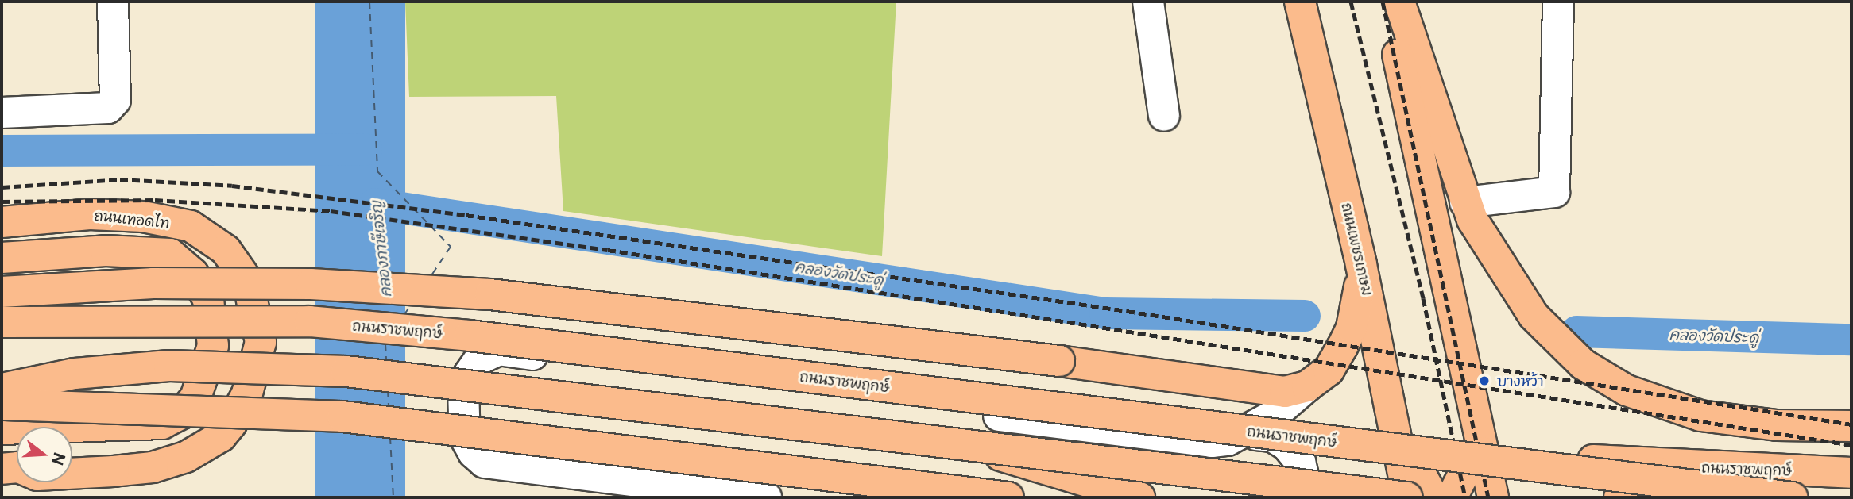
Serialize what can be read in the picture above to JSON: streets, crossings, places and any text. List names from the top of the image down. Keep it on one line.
{"streets":{"main road":["ถนนเทอดไท","ถนนเพชรเกษม","ถนนราชพฤกษ์"]},"water":["คลองภาษีเจริญ","คลองวัดประดู่"],"places":["บางหว้า"],"north":"right"}
